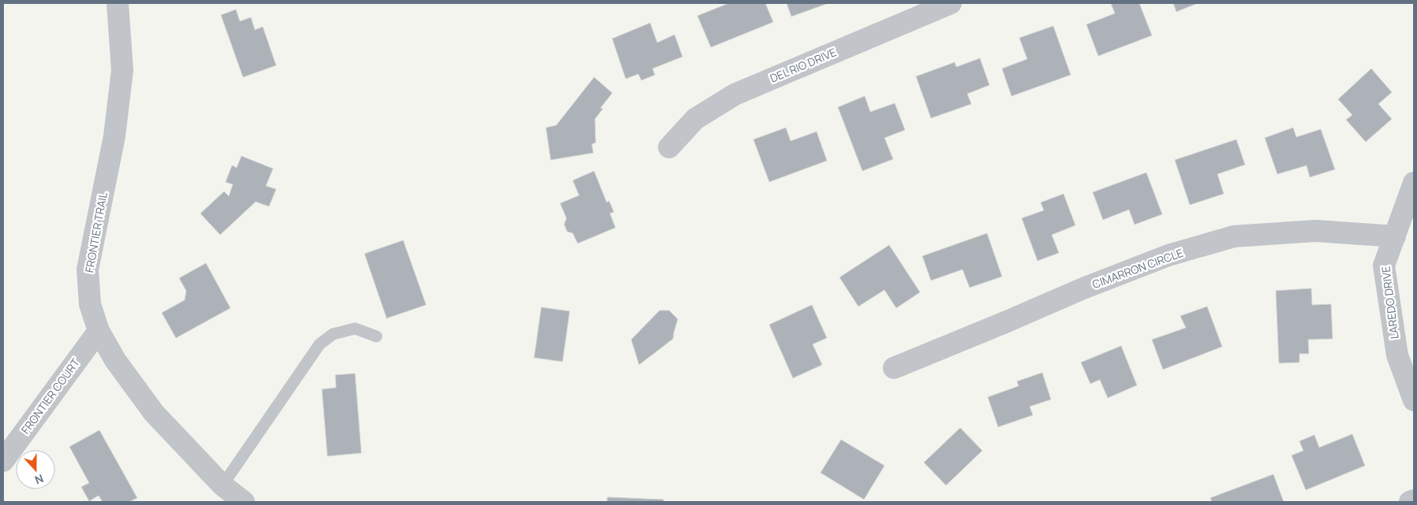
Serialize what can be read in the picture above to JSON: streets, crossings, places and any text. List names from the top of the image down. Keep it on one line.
{"streets":{"street":["DEL RIO DRIVE","FRONTIER TRAIL","CIMARRON CIRCLE","LAREDO DRIVE","FRONTIER COURT"]},"crossings":[["FRONTIER TRAIL","FRONTIER COURT"],["CIMARRON CIRCLE","LAREDO DRIVE"]],"north":"bottom"}
